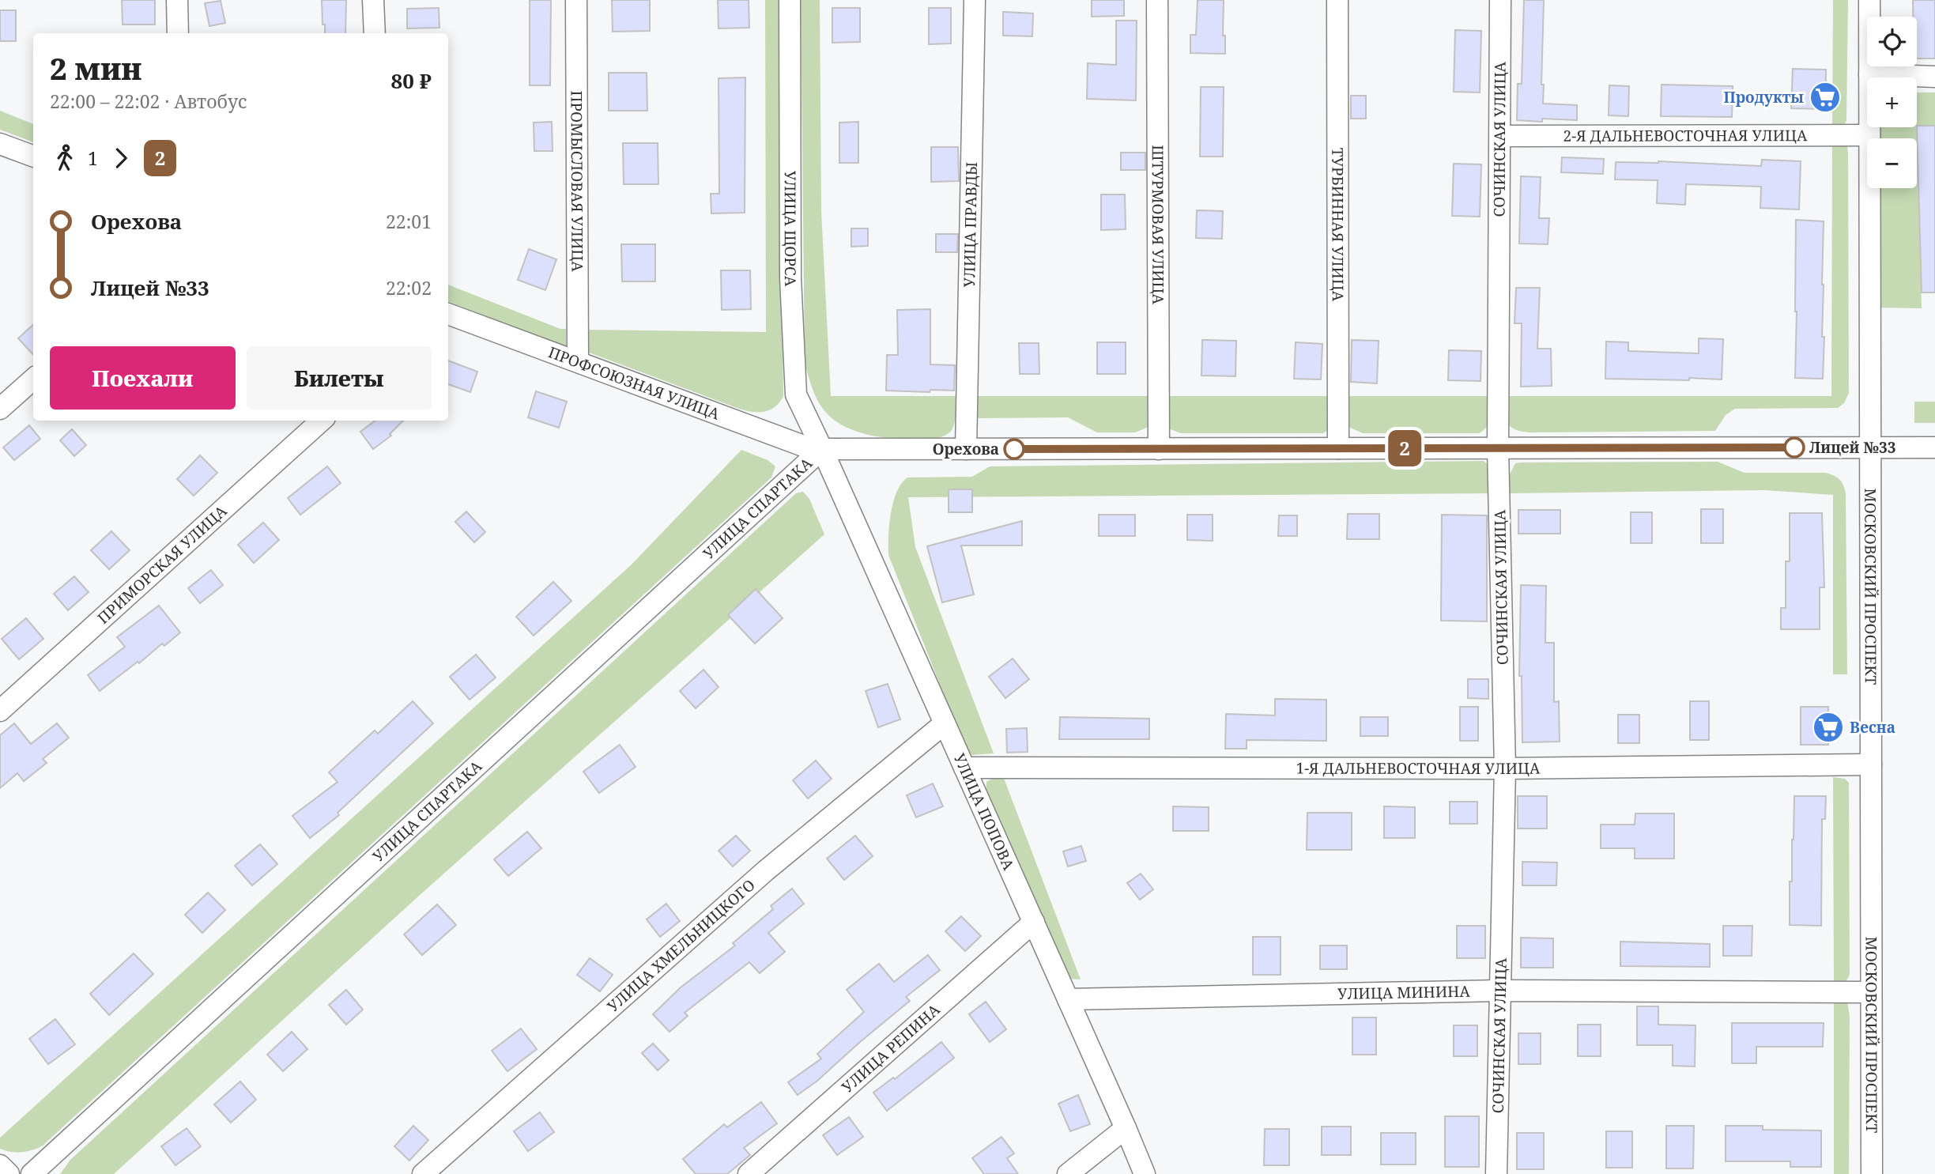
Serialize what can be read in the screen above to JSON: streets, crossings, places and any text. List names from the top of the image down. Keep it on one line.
{"streets":{"street":["2-Я ДАЛЬНЕВОСТОЧНАЯ УЛИЦА","СОЧИНСКАЯ УЛИЦА","ПРОМЫСЛОВАЯ УЛИЦА","УЛИЦА ПРАВДЫ","ШТУРМОВАЯ УЛИЦА","ТУРБИННАЯ УЛИЦА","УЛИЦА ЩОРСА","ПРОФСОЮЗНАЯ УЛИЦА","УЛИЦА СПАРТАКА","ПРИМОРСКАЯ УЛИЦА","МОСКОВСКИЙ ПРОСПЕКТ","1-Я ДАЛЬНЕВОСТОЧНАЯ УЛИЦА","УЛИЦА ПОПОВА","УЛИЦА ХМЕЛЬНИЦКОГО","УЛИЦА МИНИНА","УЛИЦА РЕПИНА"]},"crossings":[["2-Я ДАЛЬНЕВОСТОЧНАЯ УЛИЦА","СОЧИНСКАЯ УЛИЦА"],["2-Я ДАЛЬНЕВОСТОЧНАЯ УЛИЦА","МОСКОВСКИЙ ПРОСПЕКТ"],["СОЧИНСКАЯ УЛИЦА","ПРОФСОЮЗНАЯ УЛИЦА"],["СОЧИНСКАЯ УЛИЦА","1-Я ДАЛЬНЕВОСТОЧНАЯ УЛИЦА"],["СОЧИНСКАЯ УЛИЦА","УЛИЦА МИНИНА"],["ПРОМЫСЛОВАЯ УЛИЦА","ПРОФСОЮЗНАЯ УЛИЦА"],["УЛИЦА ПРАВДЫ","ПРОФСОЮЗНАЯ УЛИЦА"],["ШТУРМОВАЯ УЛИЦА","ПРОФСОЮЗНАЯ УЛИЦА"],["ТУРБИННАЯ УЛИЦА","ПРОФСОЮЗНАЯ УЛИЦА"],["УЛИЦА ЩОРСА","ПРОФСОЮЗНАЯ УЛИЦА"],["УЛИЦА ЩОРСА","УЛИЦА СПАРТАКА"],["УЛИЦА ЩОРСА","УЛИЦА ПОПОВА"],["ПРОФСОЮЗНАЯ УЛИЦА","УЛИЦА СПАРТАКА"],["ПРОФСОЮЗНАЯ УЛИЦА","МОСКОВСКИЙ ПРОСПЕКТ"],["ПРОФСОЮЗНАЯ УЛИЦА","УЛИЦА ПОПОВА"],["УЛИЦА СПАРТАКА","УЛИЦА ПОПОВА"],["МОСКОВСКИЙ ПРОСПЕКТ","1-Я ДАЛЬНЕВОСТОЧНАЯ УЛИЦА"],["МОСКОВСКИЙ ПРОСПЕКТ","УЛИЦА МИНИНА"],["1-Я ДАЛЬНЕВОСТОЧНАЯ УЛИЦА","УЛИЦА ПОПОВА"],["УЛИЦА ПОПОВА","УЛИЦА ХМЕЛЬНИЦКОГО"],["УЛИЦА ПОПОВА","УЛИЦА МИНИНА"],["УЛИЦА ПОПОВА","УЛИЦА РЕПИНА"]],"places":{"supermarket":["Продукты","Весна"],"other":["Лицей №33","Орехова"]},"lines":["bus line 2"],"page":{"on_map":"2","map_buttons":["+","−"],"heading":["2 мин","22:00 – 22:02 · Автобус","80 ₽"],"legs":["1","2"],"list":[{"name":"Орехова","value":"22:01"},{"name":"Лицей №33","value":"22:02"}],"buttons":["Поехали","Билеты"]}}
